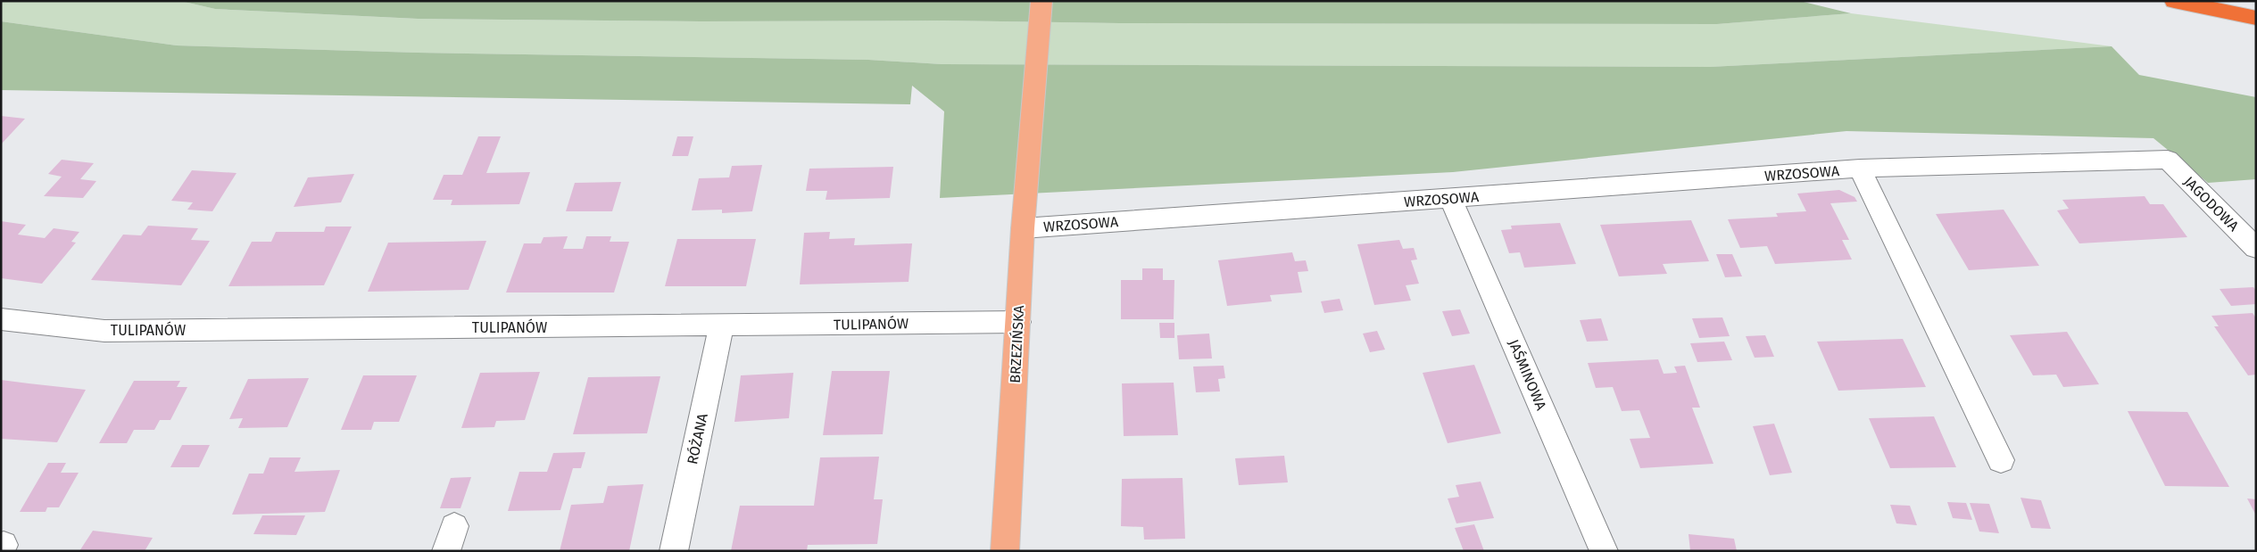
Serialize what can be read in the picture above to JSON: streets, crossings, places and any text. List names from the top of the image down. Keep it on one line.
{"streets":{"main road":["BRZEZIŃSKA"],"street":["WRZOSOWA","JAGODOWA","TULIPANÓW","JAŚMINOWA","RÓŻANA"]},"crossings":[["WRZOSOWA","JAGODOWA"],["WRZOSOWA","BRZEZIŃSKA"],["WRZOSOWA","JAŚMINOWA"],["TULIPANÓW","BRZEZIŃSKA"],["TULIPANÓW","RÓŻANA"]]}
